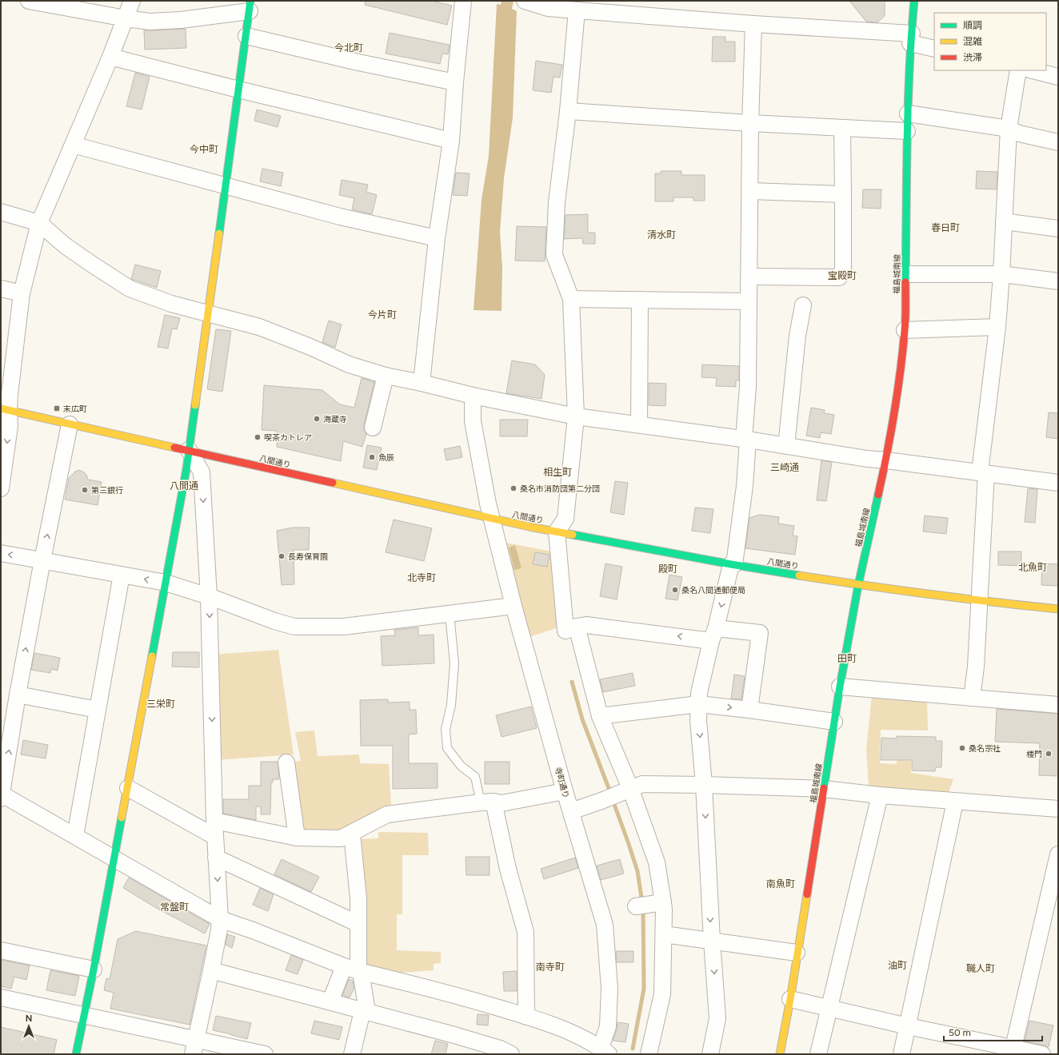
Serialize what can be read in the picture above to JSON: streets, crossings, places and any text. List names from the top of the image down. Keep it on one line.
{"streets":{"street":["福島城南線","八間通り","寺町通り"]},"crossings":[["福島城南線","八間通り"],["八間通り","寺町通り"]],"districts":["今北町","今中町","春日町","清水町","宝殿町","今片町","三崎通","相生町","八間通","北魚町","殿町","北寺町","田町","三栄町","南魚町","常盤町","油町","南寺町","職人町"],"places":{"transit":["末広町"],"other":["海蔵寺","喫茶カトレア","魚辰","桑名市消防団第二分団","第三銀行","長寿保育園","桑名八間通郵便局","桑名宗社","楼門"]},"legend":["順調","混雑","渋滞"],"scale_bar":"50 m","north":"top"}
